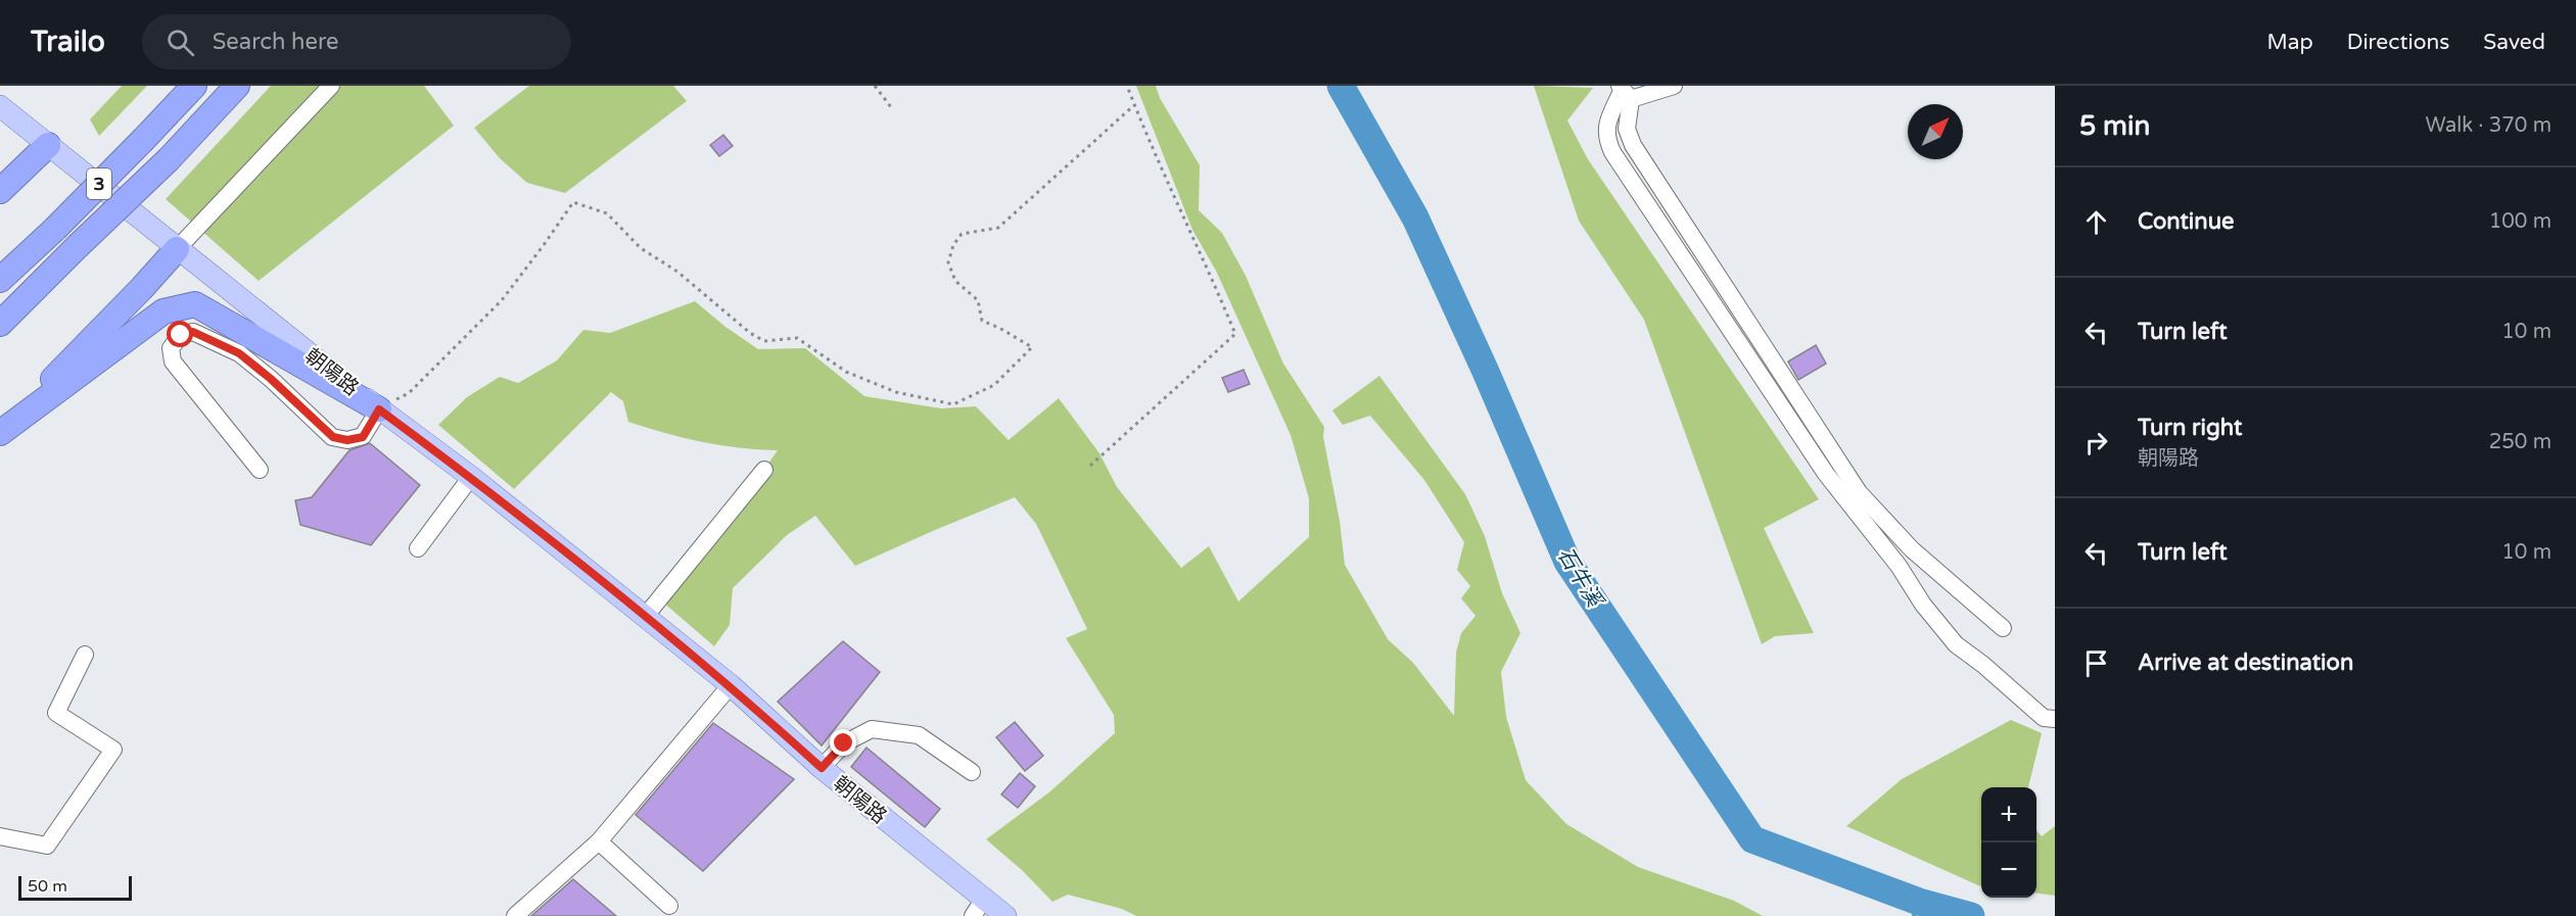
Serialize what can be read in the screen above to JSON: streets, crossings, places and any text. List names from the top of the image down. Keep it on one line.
{"streets":{"highway":["3"],"main road":["朝陽路"]},"water":["石牛溪"],"scale_bar":"50 m","north":"top right","page":{"header":"Trailo","search":"Search here","nav":["Map","Directions","Saved"],"heading":["5 min","Walk · 370 m"],"list":[["Continue","100 m"],["Turn left","10 m"],["Turn right","朝陽路","250 m"],["Turn left","10 m"],"Arrive at destination"],"map_buttons":["+","−"],"scale":"50 m"}}
